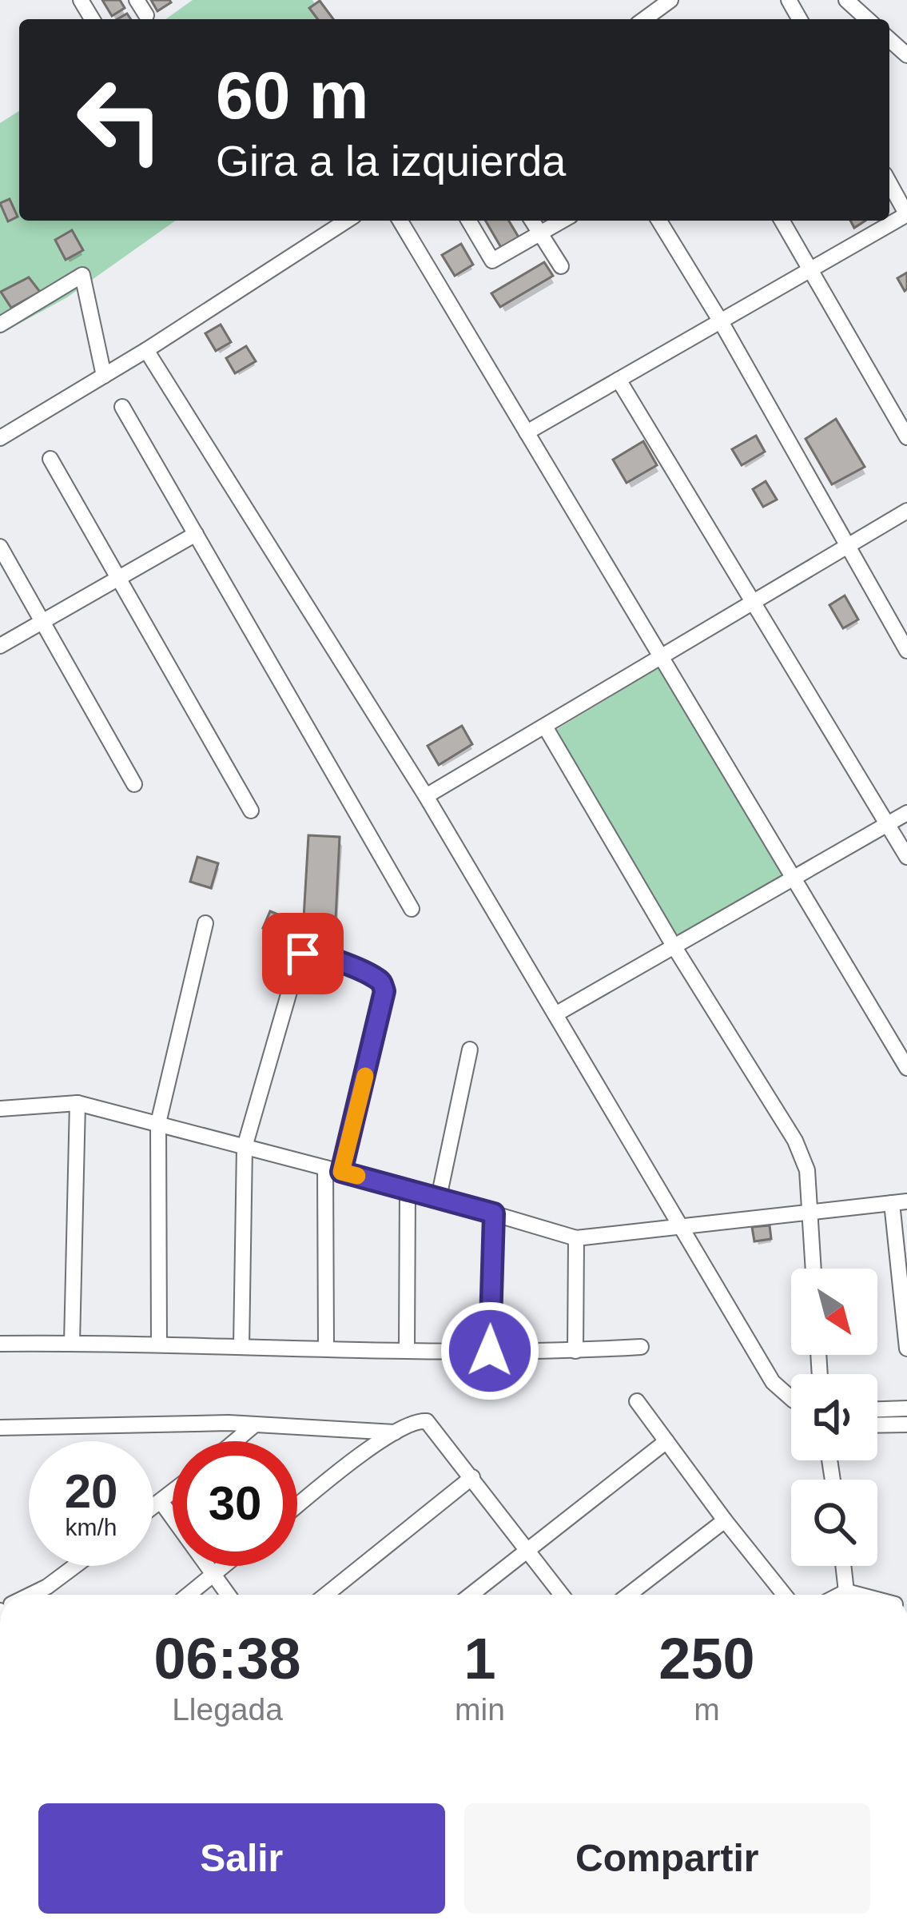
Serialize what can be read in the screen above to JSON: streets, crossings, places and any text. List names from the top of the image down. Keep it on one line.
{"north":"bottom right","page":{"turn":["60 m","Gira a la izquierda"],"speed":"20 km/h","limit":"30","eta":["06:38","Llegada","1","min","250","m"],"buttons":["Salir","Compartir"]}}
